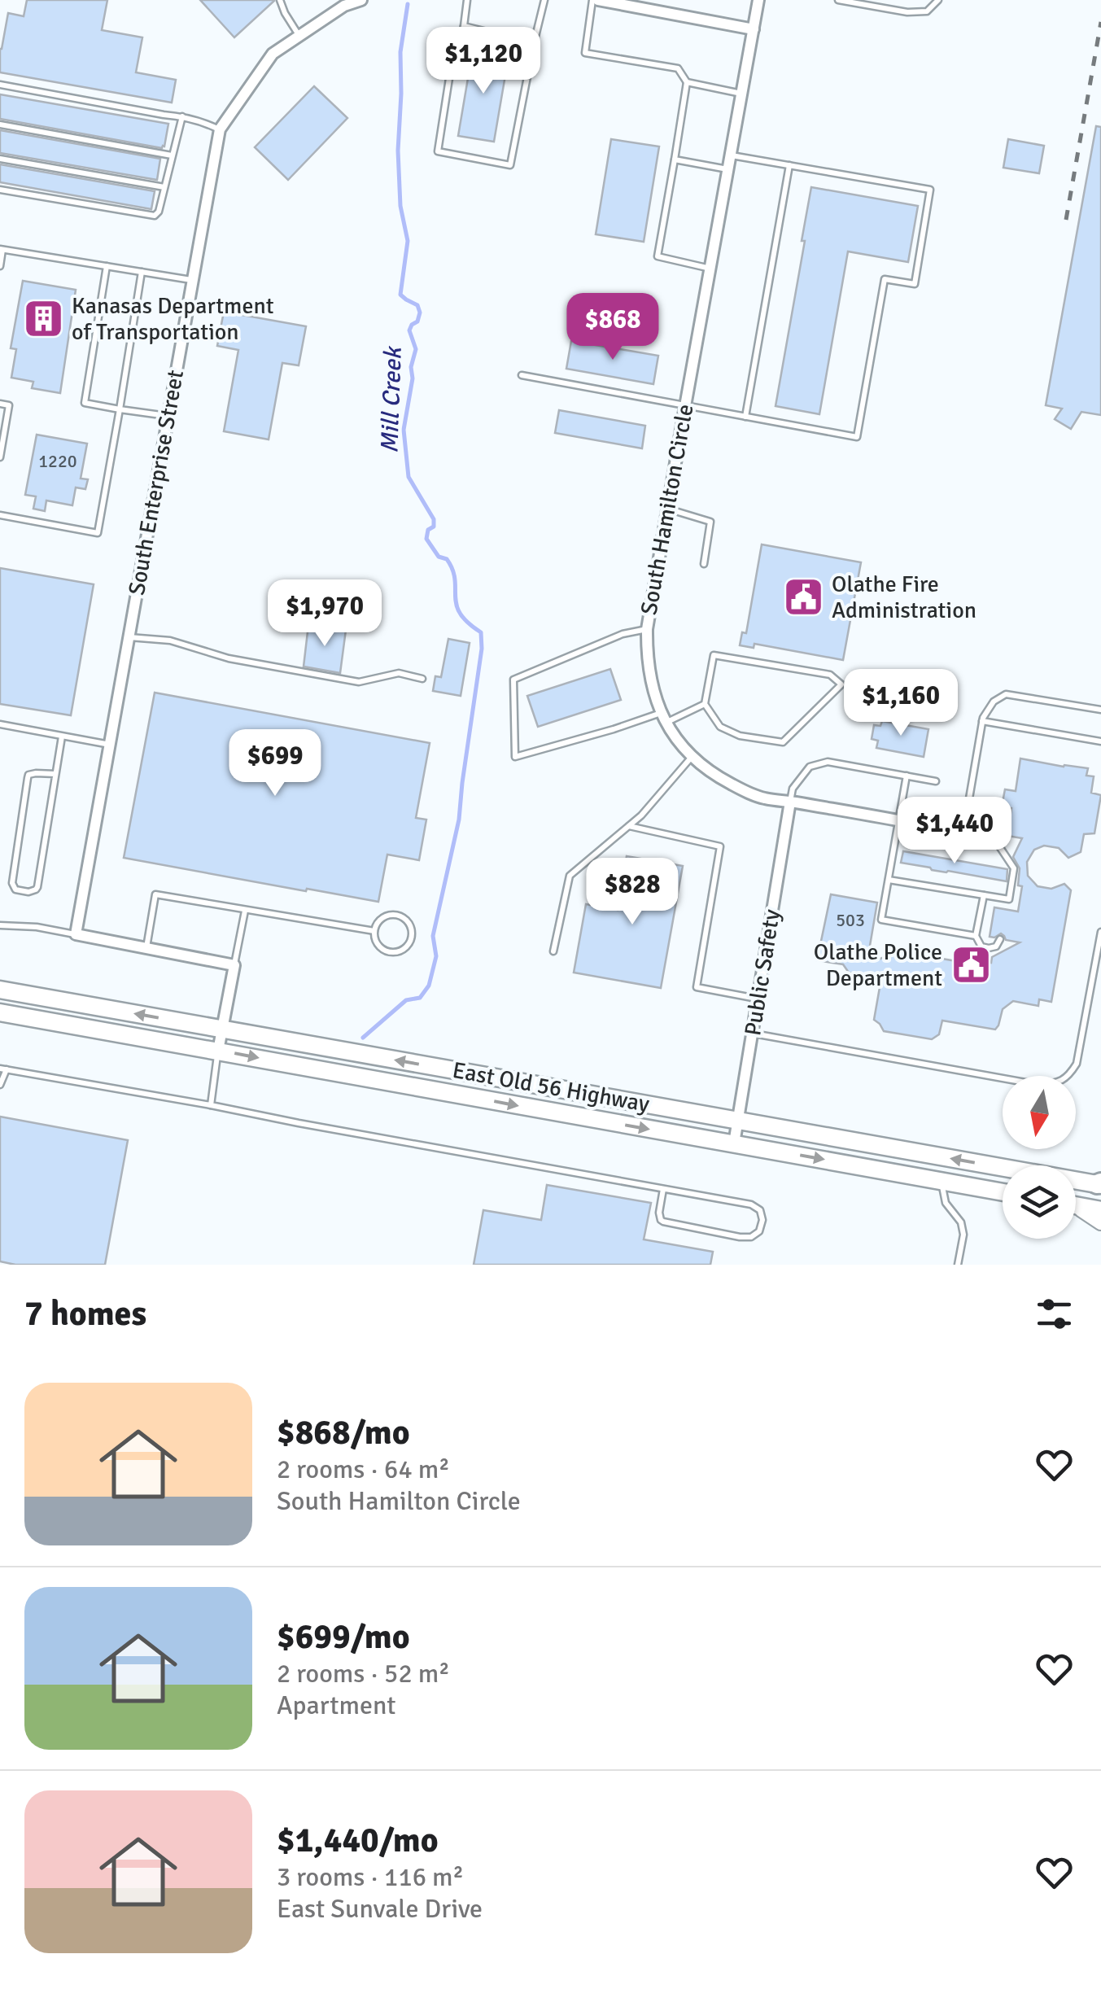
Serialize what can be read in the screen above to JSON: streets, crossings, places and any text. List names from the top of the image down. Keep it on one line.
{"streets":{"main road":["East Old 56 Highway"],"street":["South Enterprise Street","South Hamilton Circle","Public Safety"]},"crossings":[["South Hamilton Circle","Public Safety"],["Public Safety","East Old 56 Highway"]],"water":["Mill Creek"],"places":{"building":["Kanasas Department of Transportation"],"public building":["Olathe Fire Administration","Olathe Police Department"]},"house_numbers":["1220","503"],"north":"bottom","page":{"price":["$1,120","$868","$1,970","$1,160","$699","$1,440","$828"],"heading":"7 homes","list":[{"name":"$868/mo","note":"2 rooms · 64 m² · South Hamilton Circle"},{"name":"$699/mo","note":"2 rooms · 52 m² · Apartment"},{"name":"$1,440/mo","note":"3 rooms · 116 m² · East Sunvale Drive"}]}}
